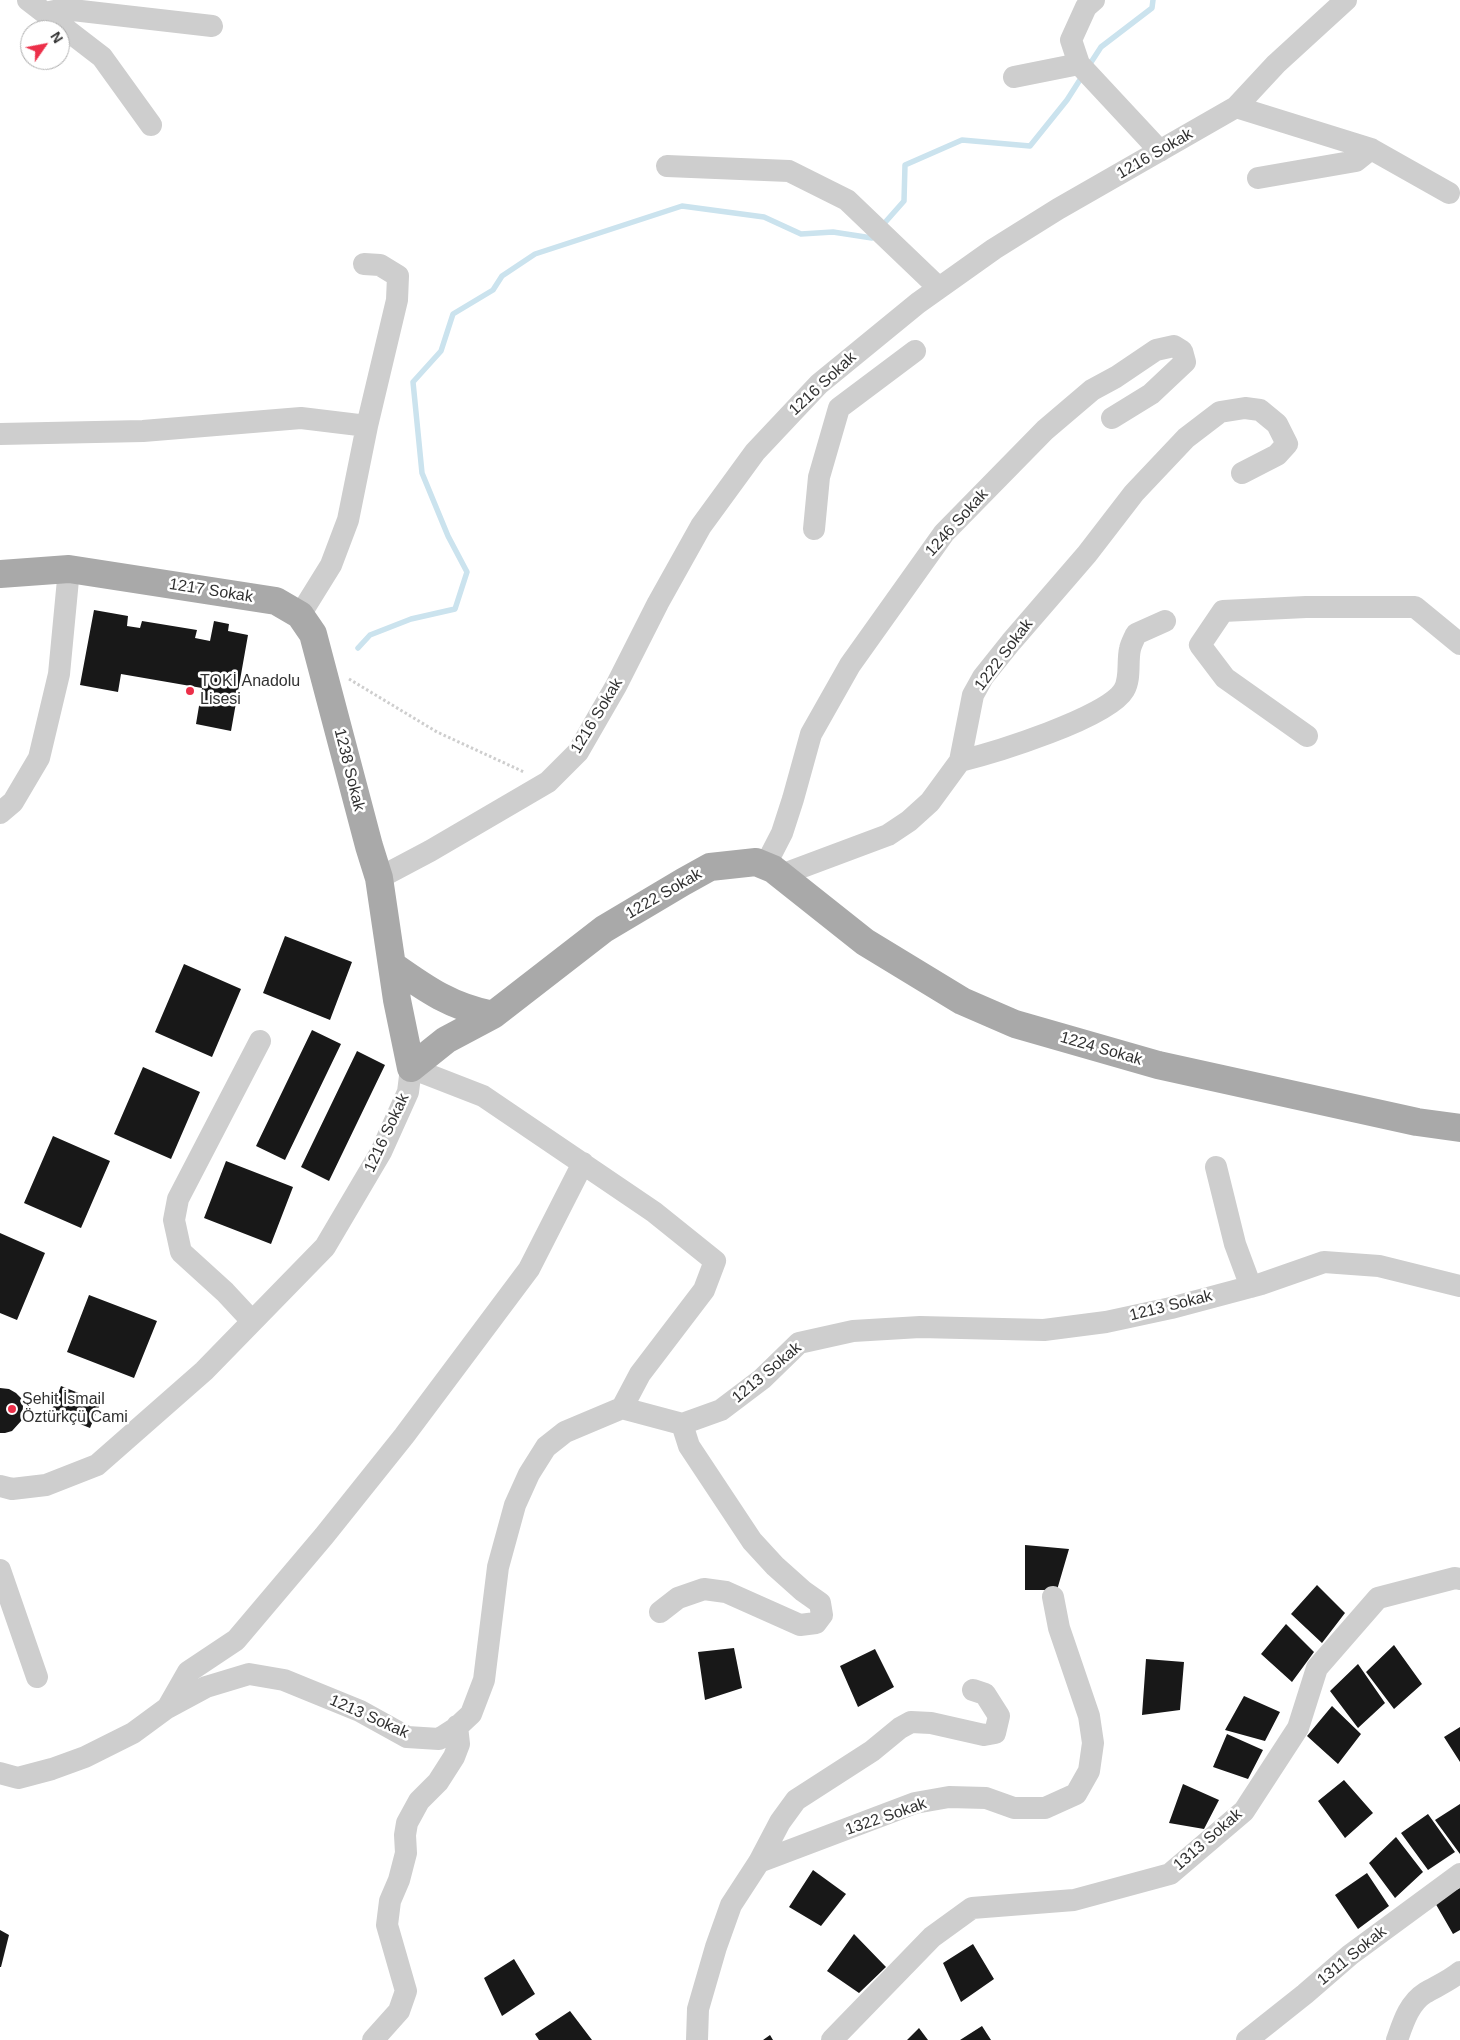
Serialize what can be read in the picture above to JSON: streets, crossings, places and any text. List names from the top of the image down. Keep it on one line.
{"streets":{"main road":["1216 Sokak","1217 Sokak","1222 Sokak","1238 Sokak","1224 Sokak"],"street":["1246 Sokak","1213 Sokak","1322 Sokak","1313 Sokak","1311 Sokak"]},"crossings":[["1216 Sokak","1222 Sokak"],["1216 Sokak","1238 Sokak"],["1246 Sokak","1222 Sokak"],["1246 Sokak","1224 Sokak"],["1217 Sokak","1238 Sokak"],["1222 Sokak","1224 Sokak"]],"places":["TOKİ Anadolu Lisesi","Şehit İsmail Öztürkçü Cami"],"north":"top right"}
